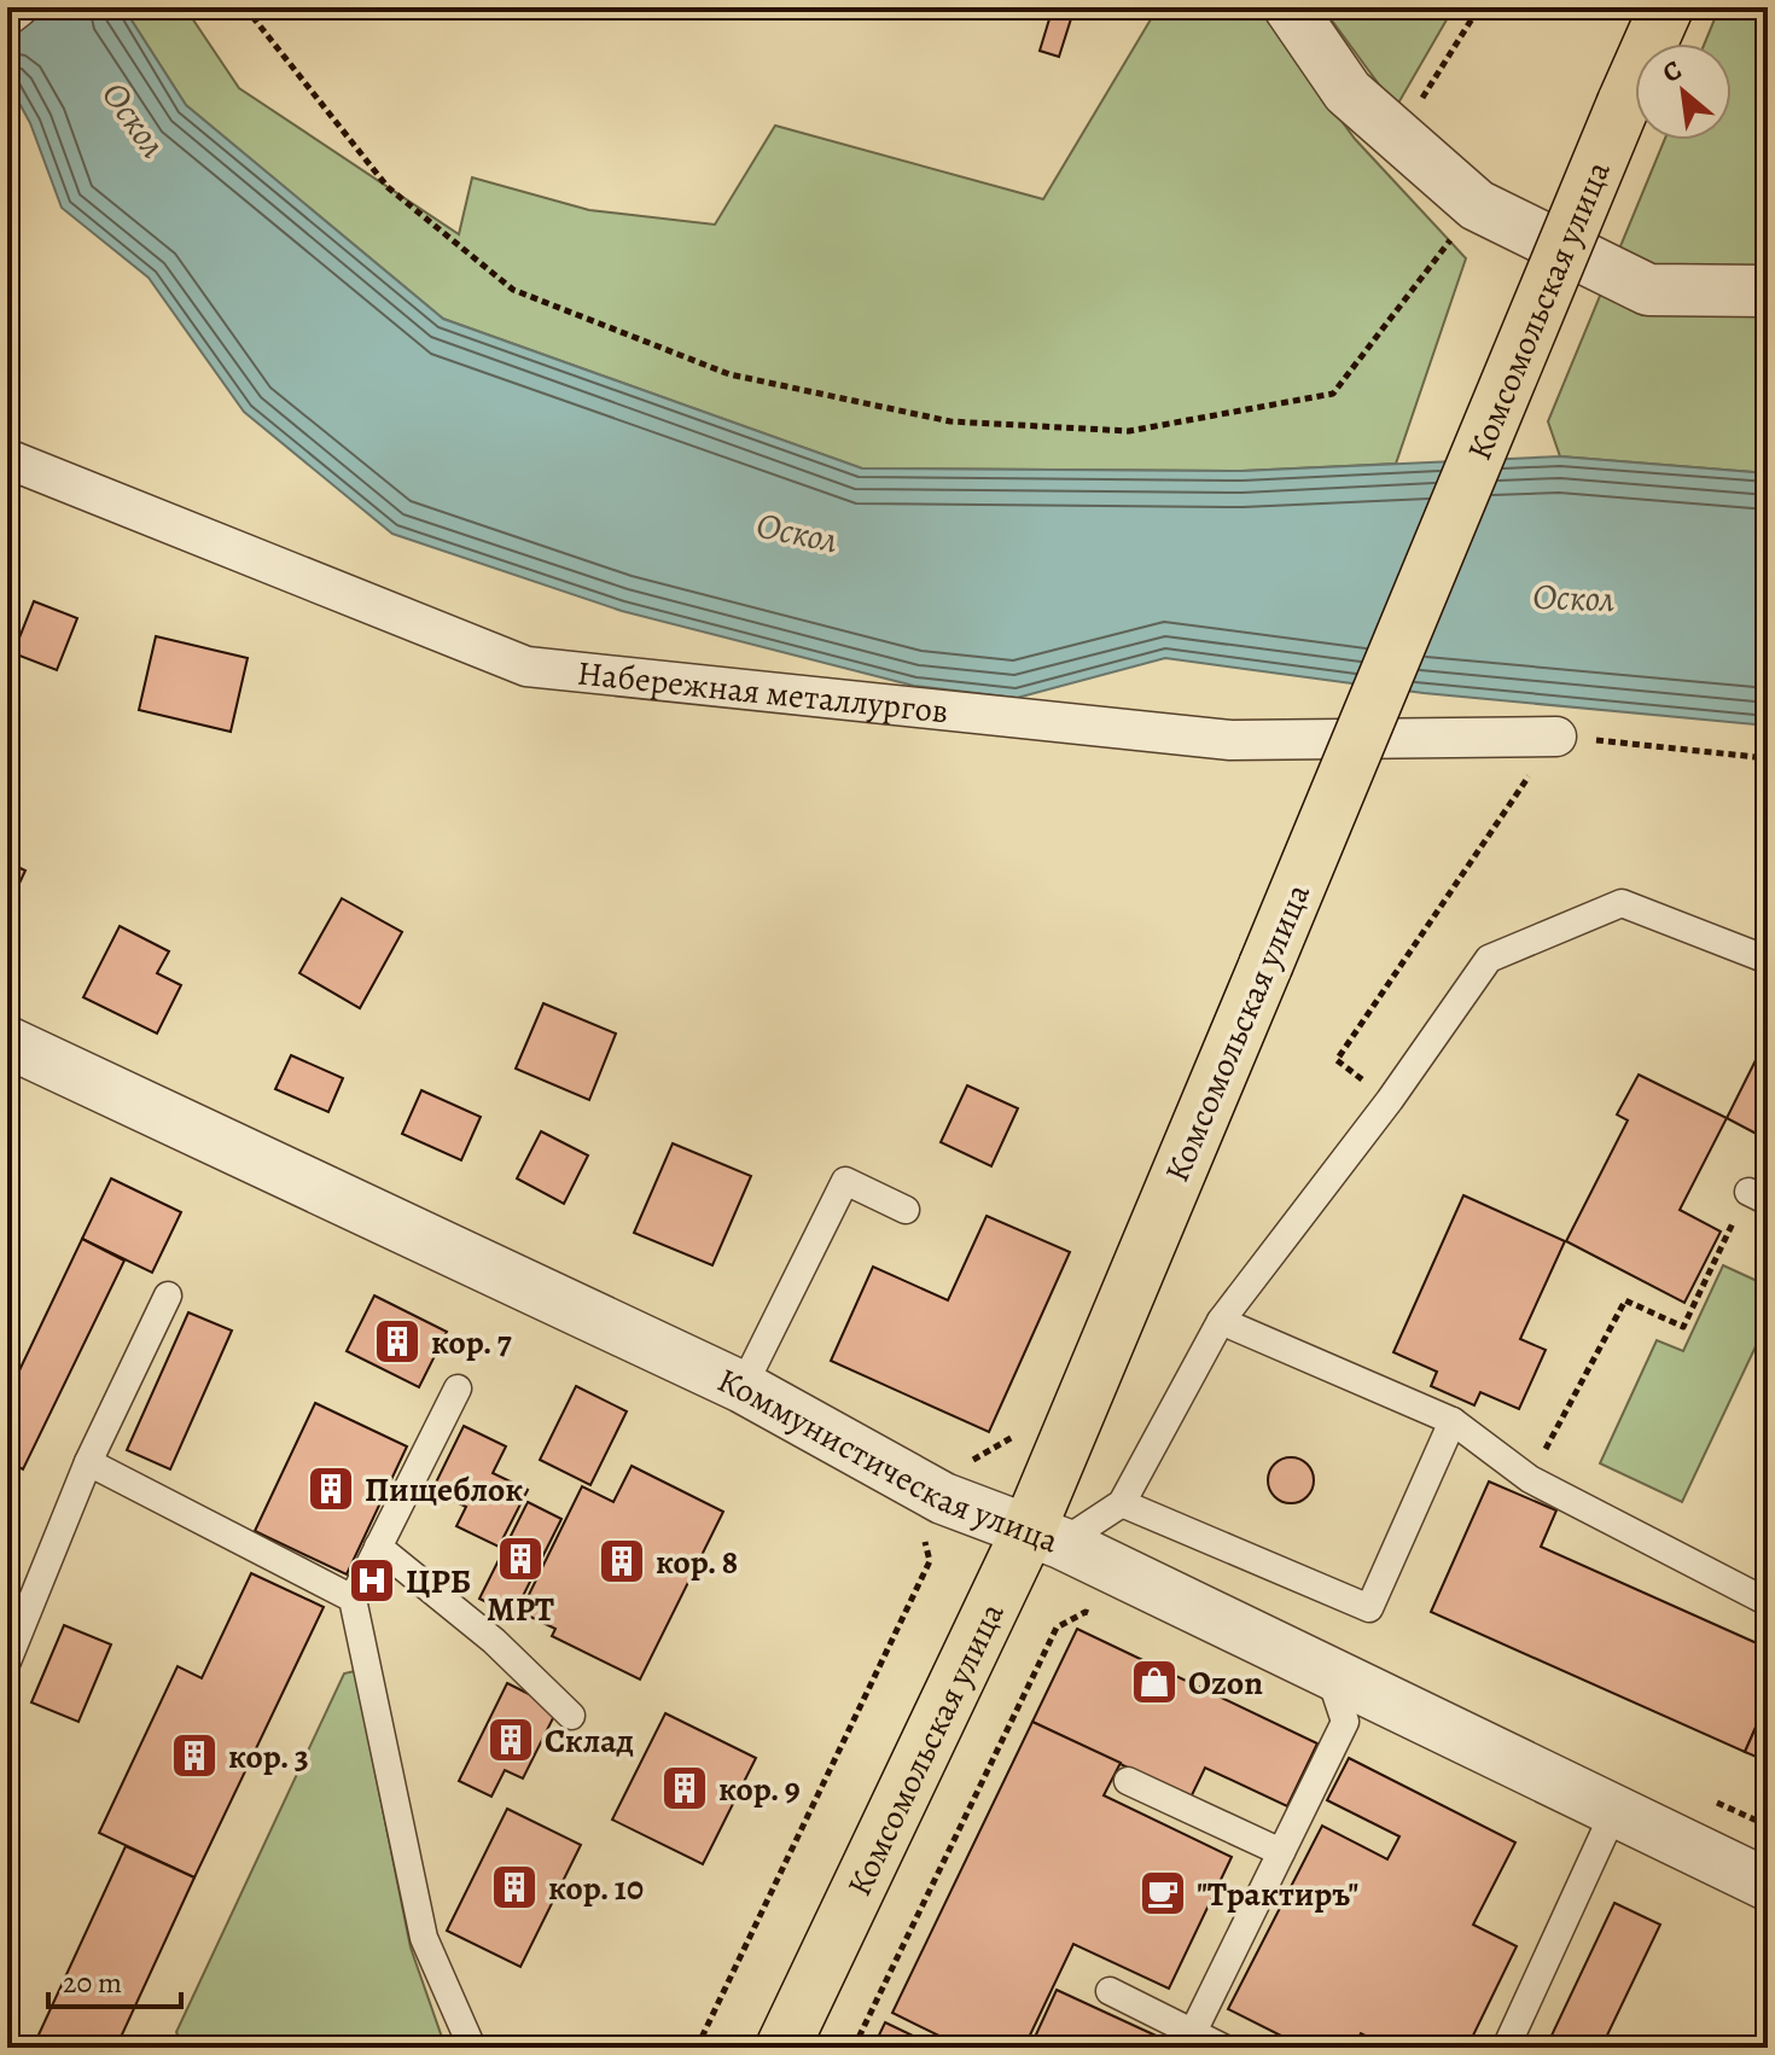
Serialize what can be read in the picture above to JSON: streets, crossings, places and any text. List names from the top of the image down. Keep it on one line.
{"streets":{"main road":["Комсомольская улица"],"street":["Набережная металлургов","Коммунистическая улица"]},"crossings":[["Комсомольская улица","Коммунистическая улица"]],"water":["Оскол"],"places":{"building":["кор. 7","Пищеблок","МРТ","кор. 8","Склад","кор. 3","кор. 9","кор. 10"],"hospital":["ЦРБ"],"shop":["Ozon"],"cafe":["\"Трактиръ\""]},"scale_bar":"20 m","north":"top left"}
